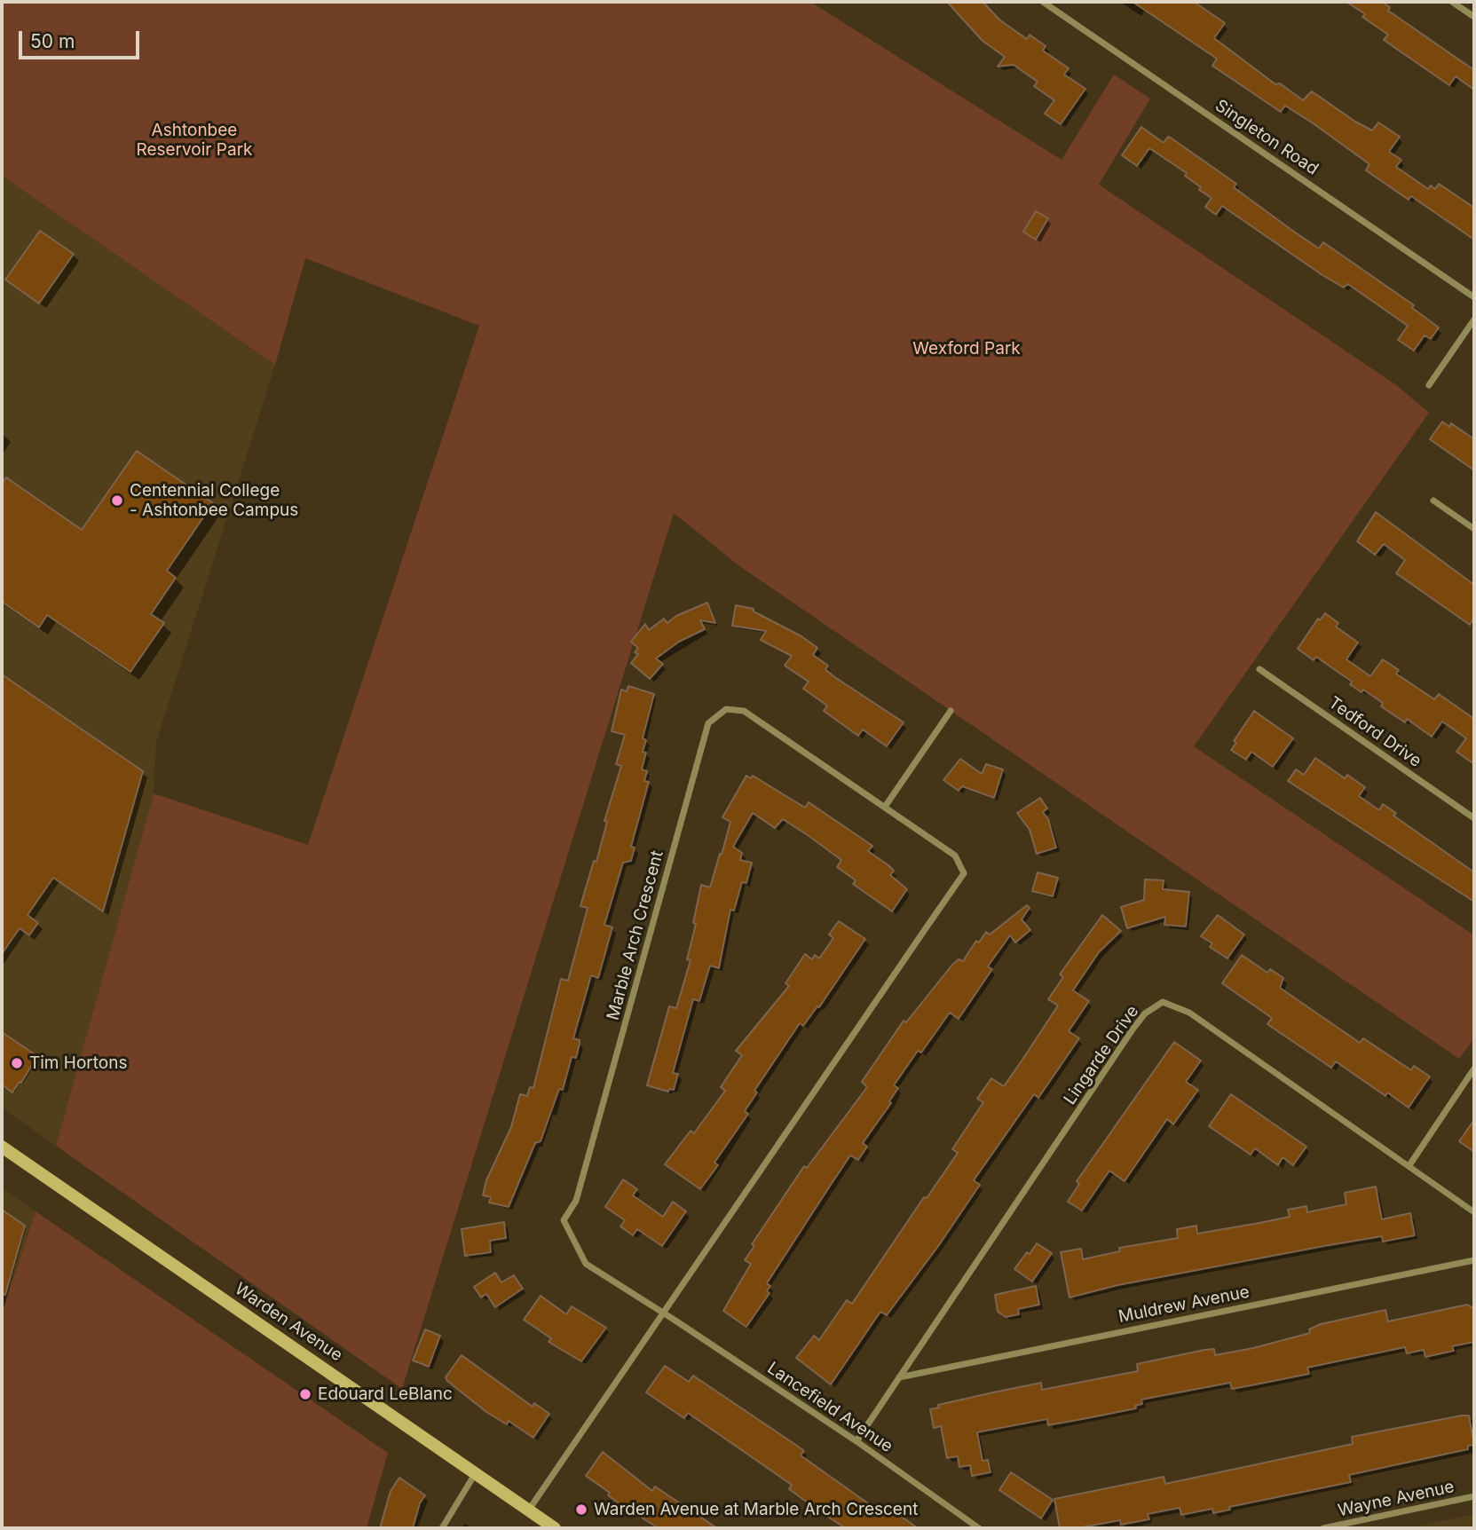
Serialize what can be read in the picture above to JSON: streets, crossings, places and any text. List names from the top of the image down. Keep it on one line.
{"streets":{"main road":["Warden Avenue"],"street":["Singleton Road","Tedford Drive","Marble Arch Crescent","Lingarde Drive","Muldrew Avenue","Lancefield Avenue","Wayne Avenue"]},"crossings":[["Marble Arch Crescent","Warden Avenue"],["Marble Arch Crescent","Lancefield Avenue"],["Lingarde Drive","Muldrew Avenue"],["Lingarde Drive","Lancefield Avenue"]],"parks":["Ashtonbee Reservoir Park","Wexford Park"],"places":["Centennial College - Ashtonbee Campus","Tim Hortons","Edouard LeBlanc","Warden Avenue at Marble Arch Crescent"],"scale_bar":"50 m"}
